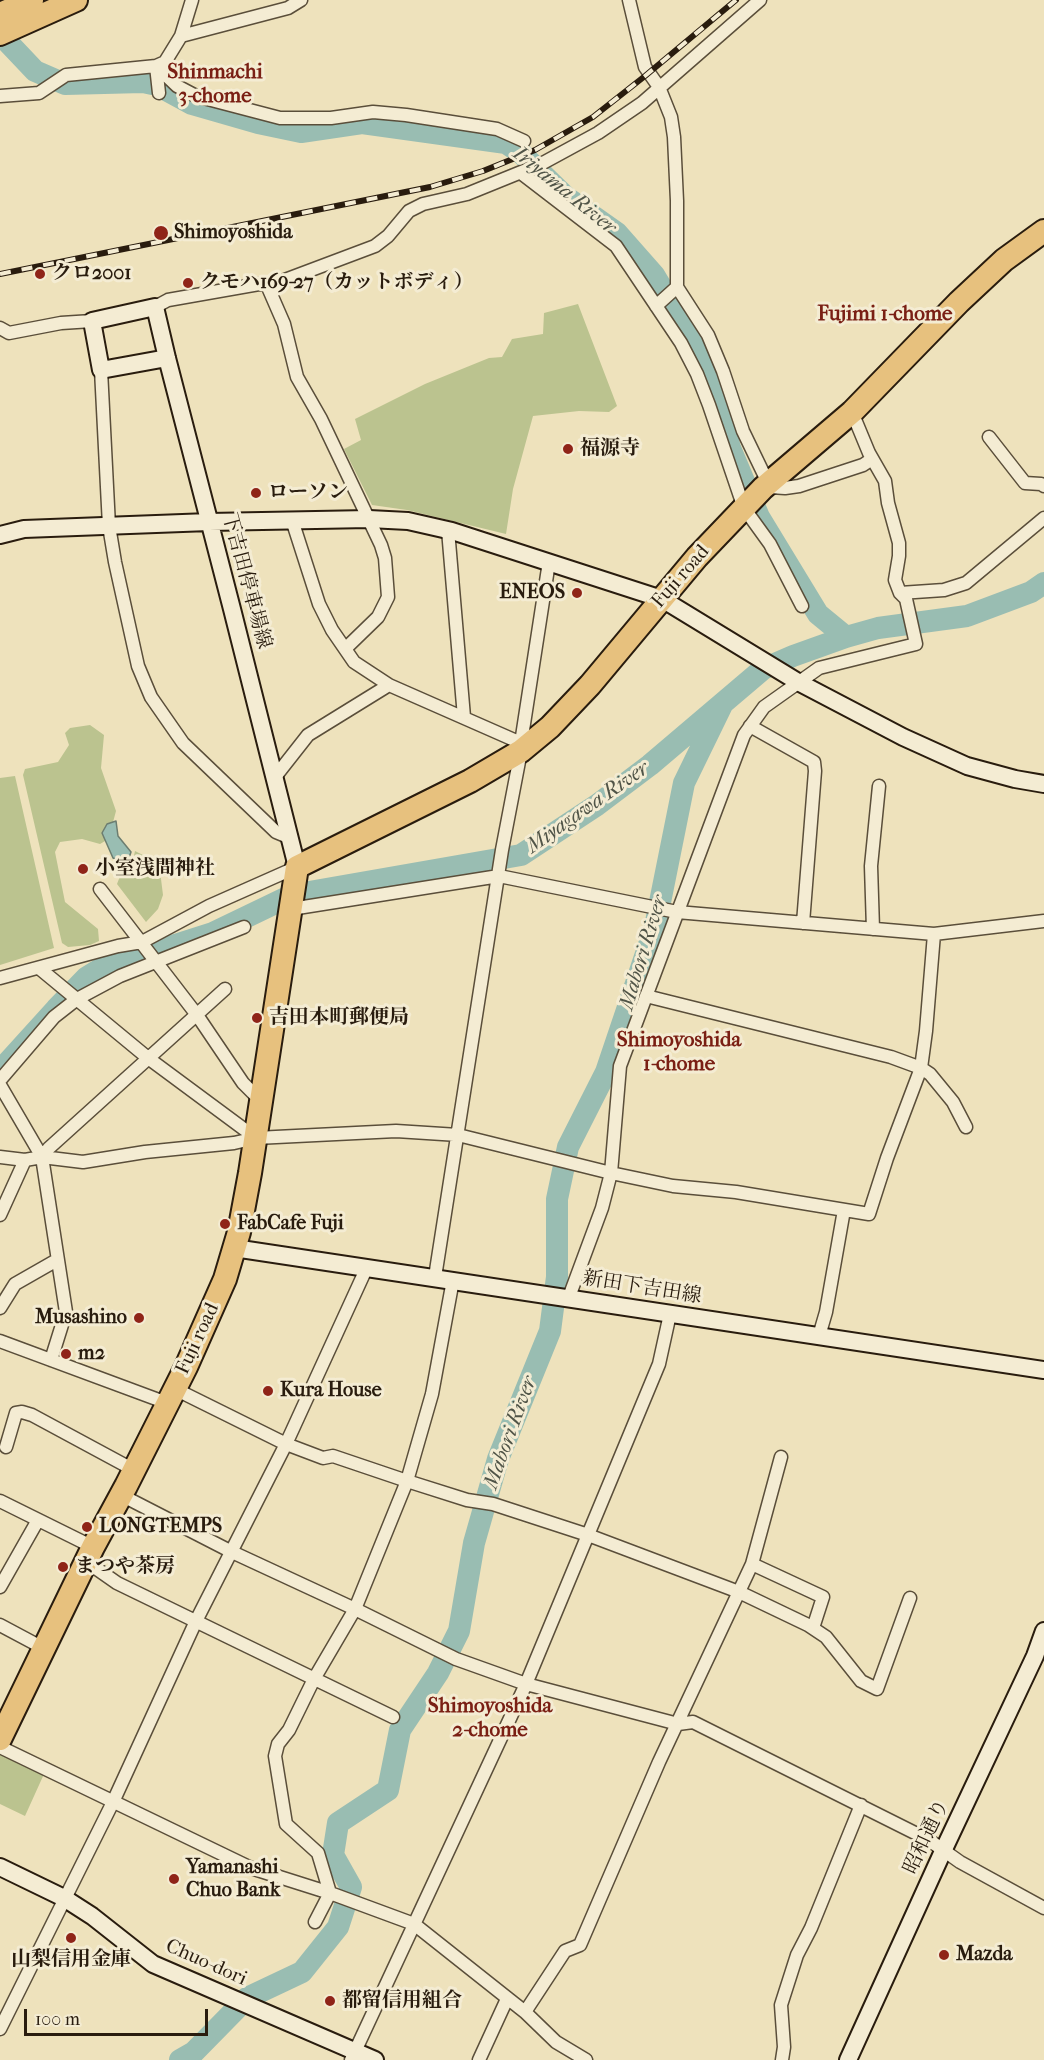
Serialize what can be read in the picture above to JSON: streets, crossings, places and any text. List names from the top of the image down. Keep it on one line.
{"streets":{"highway":["Fuji road"],"street":["下吉田停車場線","新田下吉田線","昭和通り","Chuo-dori"]},"crossings":[["Fuji road","下吉田停車場線"],["Fuji road","新田下吉田線"]],"districts":["Shinmachi 3-chome","Fujimi 1-chome","Shimoyoshida 1-chome","Shimoyoshida 2-chome"],"water":["Iriyama River","Miyagawa River","Mabori River"],"places":["Shimoyoshida","クロ2001","クモハ169-27（カットボディ）","福源寺","ローソン","ENEOS","小室浅間神社","吉田本町郵便局","FabCafe Fuji","Musashino","m2","Kura House","LONGTEMPS","まつや茶房","Yamanashi Chuo Bank","山梨信用金庫","Mazda","都留信用組合"],"scale_bar":"100 m"}
